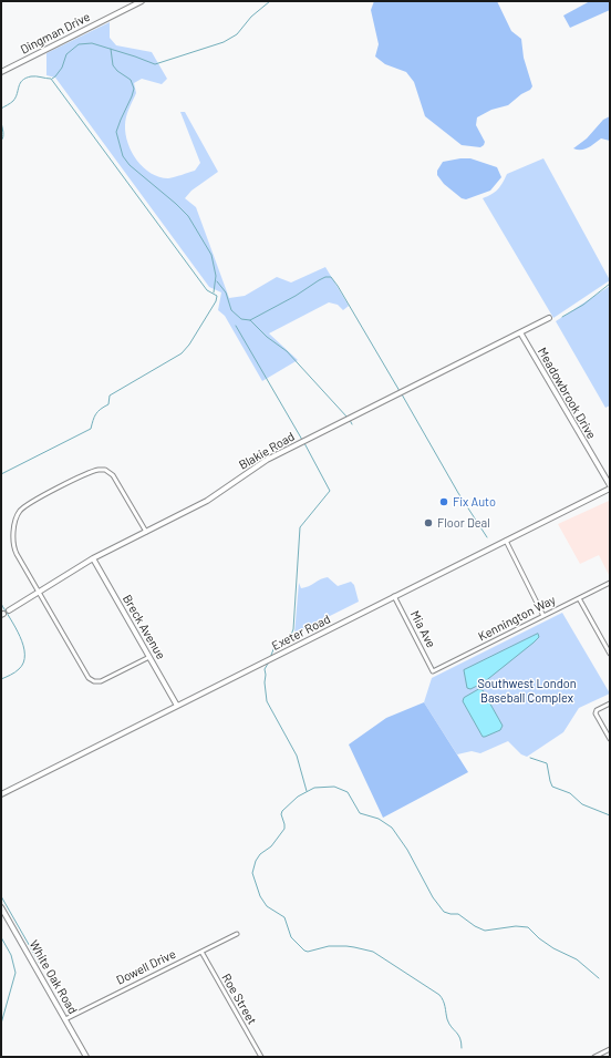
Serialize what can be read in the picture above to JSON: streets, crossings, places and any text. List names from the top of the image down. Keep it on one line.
{"streets":{"street":["Dingman Drive","Meadowbrook Drive","Blakie Road","Kennington Way","Breck Avenue","Mia Ave","Exeter Road","Dowell Drive","White Oak Road","Roe Street"]},"crossings":[["Meadowbrook Drive","Blakie Road"],["Meadowbrook Drive","Exeter Road"],["Blakie Road","Breck Avenue"],["Kennington Way","Mia Ave"],["Breck Avenue","Exeter Road"],["Mia Ave","Exeter Road"],["Dowell Drive","White Oak Road"],["Dowell Drive","Roe Street"]],"parks":["Southwest London Baseball Complex"],"places":["Fix Auto","Floor Deal"]}
